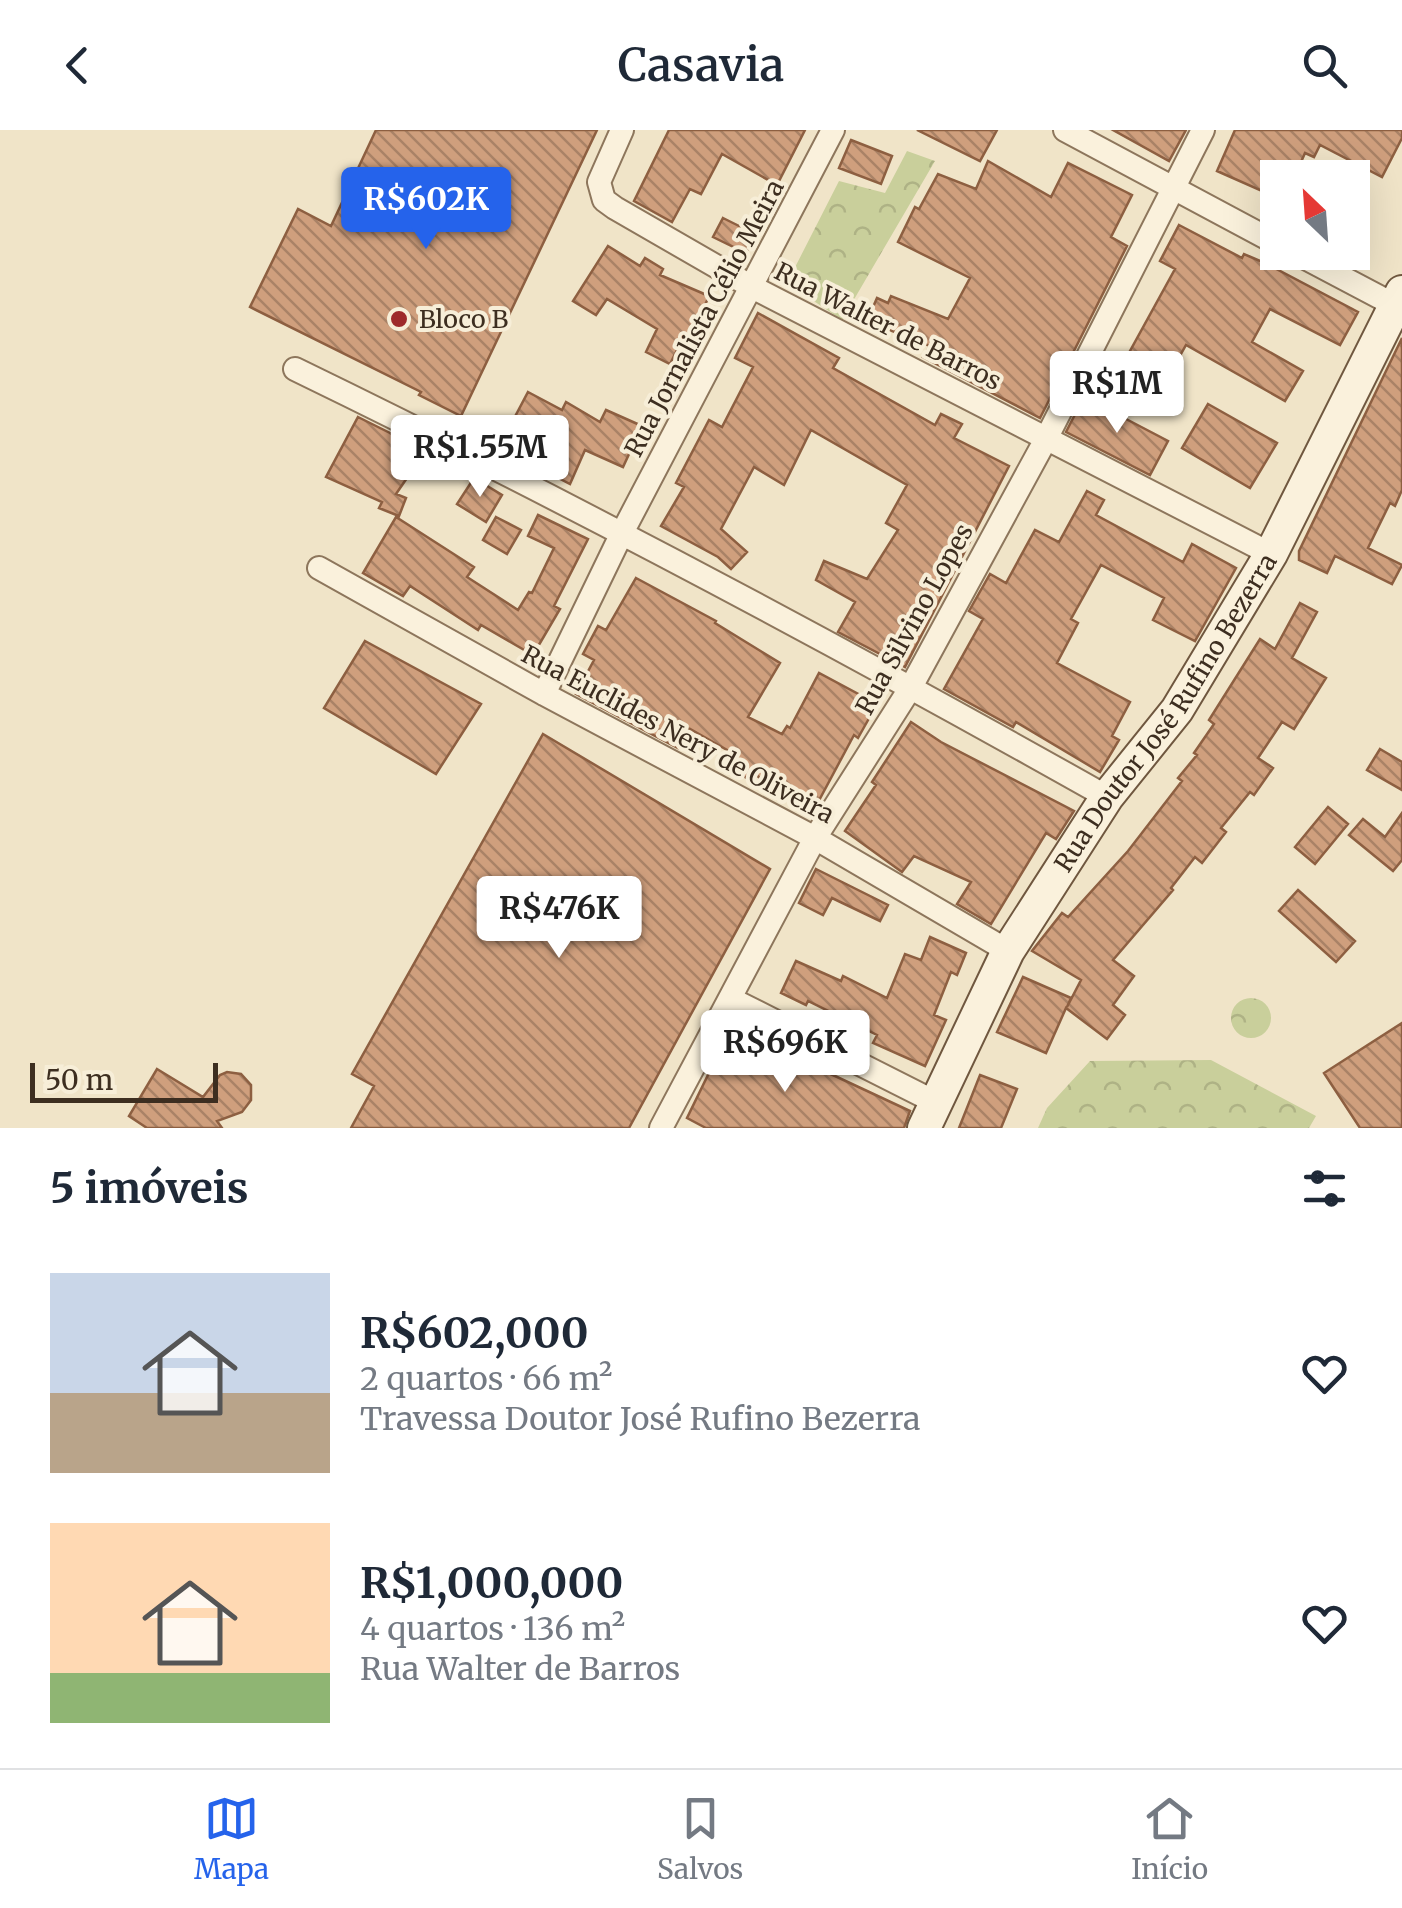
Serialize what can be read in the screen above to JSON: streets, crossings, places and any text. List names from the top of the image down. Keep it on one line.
{"streets":{"main road":["Rua Doutor José Rufino Bezerra"],"street":["Rua Jornalista Célio Meira","Rua Walter de Barros","Rua Silvino Lopes","Rua Euclides Nery de Oliveira"]},"crossings":[["Rua Jornalista Célio Meira","Rua Walter de Barros"],["Rua Jornalista Célio Meira","Rua Euclides Nery de Oliveira"],["Rua Walter de Barros","Rua Silvino Lopes"],["Rua Walter de Barros","Rua Doutor José Rufino Bezerra"],["Rua Silvino Lopes","Rua Euclides Nery de Oliveira"],["Rua Doutor José Rufino Bezerra","Rua Euclides Nery de Oliveira"]],"places":["Bloco B"],"scale_bar":"50 m","north":"top left","page":{"header":"Casavia","price":["R$602K","R$1M","R$1.55M","R$476K","R$696K"],"scale":"50 m","heading":"5 imóveis","list":[{"name":"R$602,000","note":"2 quartos · 66 m² · Travessa Doutor José Rufino Bezerra"},{"name":"R$1,000,000","note":"4 quartos · 136 m² · Rua Walter de Barros"}],"tabs":["Mapa","Salvos","Início"]}}
